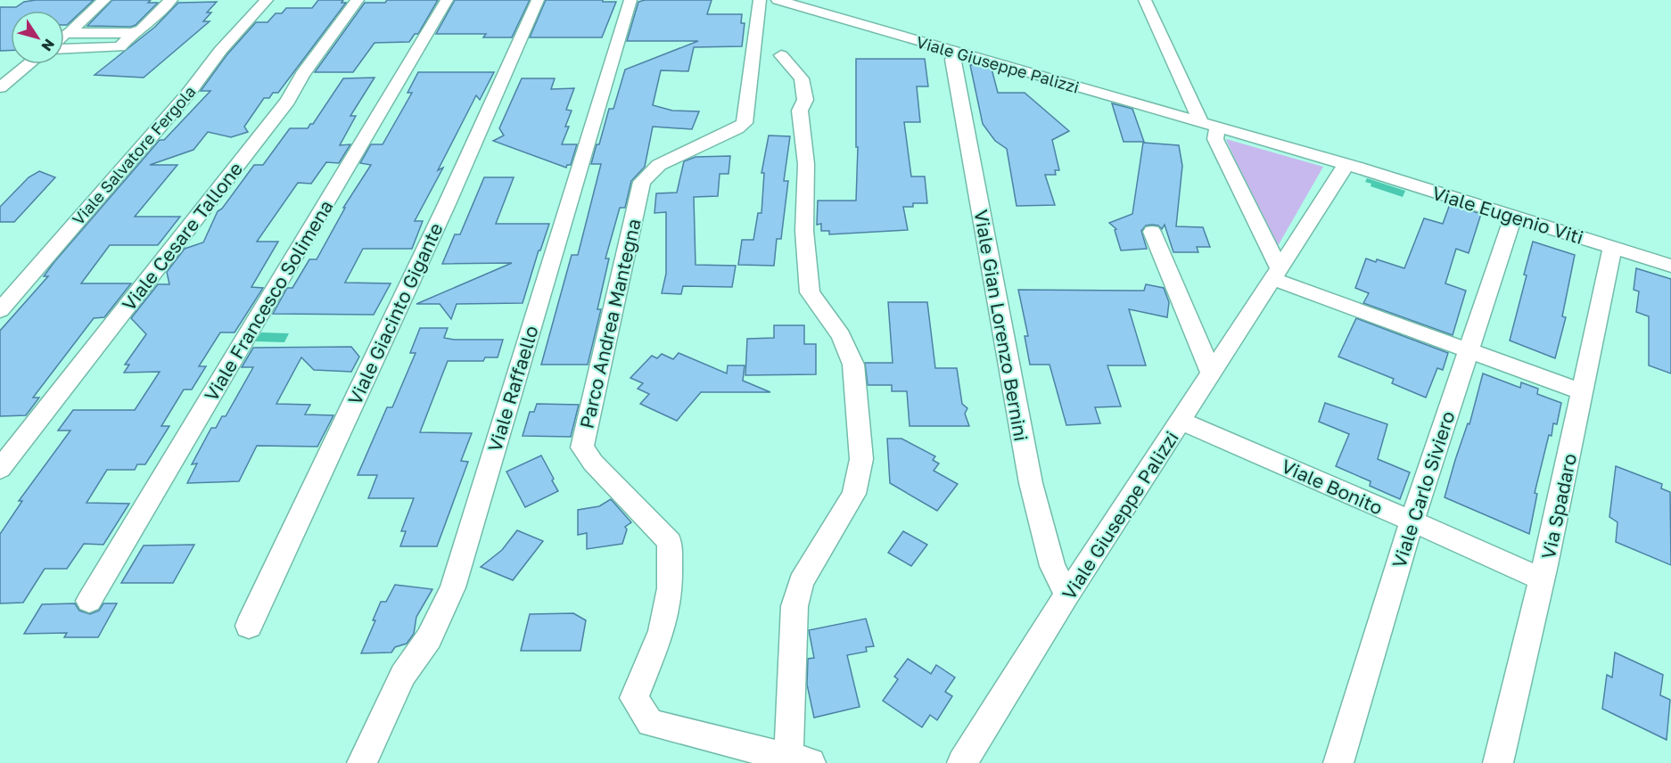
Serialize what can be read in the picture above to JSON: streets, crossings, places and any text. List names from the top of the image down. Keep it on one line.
{"streets":{"street":["Viale Giuseppe Palizzi","Viale Salvatore Fergola","Viale Eugenio Viti","Viale Cesare Tallone","Viale Francesco Solimena","Viale Giacinto Gigante","Parco Andrea Mantegna","Viale Gian Lorenzo Bernini","Viale Raffaello","Viale Bonito","Viale Carlo Siviero","Via Spadaro"]},"crossings":[["Viale Giuseppe Palizzi","Viale Eugenio Viti"],["Viale Giuseppe Palizzi","Viale Gian Lorenzo Bernini"],["Viale Giuseppe Palizzi","Viale Bonito"],["Viale Eugenio Viti","Viale Carlo Siviero"],["Viale Eugenio Viti","Via Spadaro"],["Viale Bonito","Viale Carlo Siviero"],["Viale Bonito","Via Spadaro"]],"north":"bottom right"}
